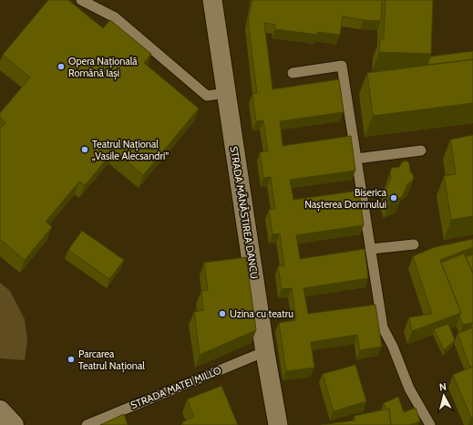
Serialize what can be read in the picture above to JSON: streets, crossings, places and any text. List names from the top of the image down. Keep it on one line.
{"streets":{"street":["STRADA MĂNĂSTIREA DANCU"],"lane":["STRADA MATEI MILLO"]},"crossings":[["STRADA MĂNĂSTIREA DANCU","STRADA MATEI MILLO"]],"places":["Opera Națională Română Iași","Teatrul Național „Vasile Alecsandri”","Biserica Nașterea Domnului","Uzina cu teatru","Parcarea Teatrul Național"],"north":"top"}
